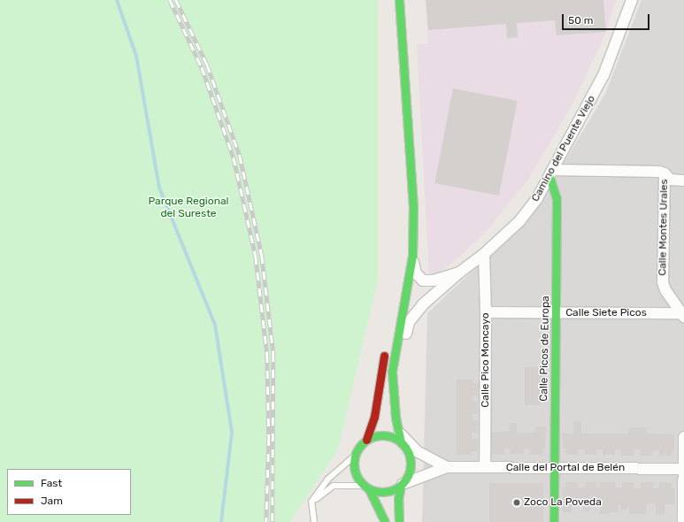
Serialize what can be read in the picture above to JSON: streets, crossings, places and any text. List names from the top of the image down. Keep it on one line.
{"streets":{"main road":["Calle Picos de Europa"],"street":["Camino del Puente Viejo","Calle Montes Urales","Calle Siete Picos","Calle Pico Moncayo","Calle del Portal de Belén"]},"crossings":[["Camino del Puente Viejo","Calle Picos de Europa"],["Camino del Puente Viejo","Calle Pico Moncayo"],["Calle Montes Urales","Calle Siete Picos"],["Calle Siete Picos","Calle Picos de Europa"],["Calle Siete Picos","Calle Pico Moncayo"],["Calle Picos de Europa","Calle del Portal de Belén"],["Calle Pico Moncayo","Calle del Portal de Belén"]],"parks":["Parque Regional del Sureste"],"places":["Zoco La Poveda"],"legend":["Fast","Jam"],"scale_bar":"50 m"}
